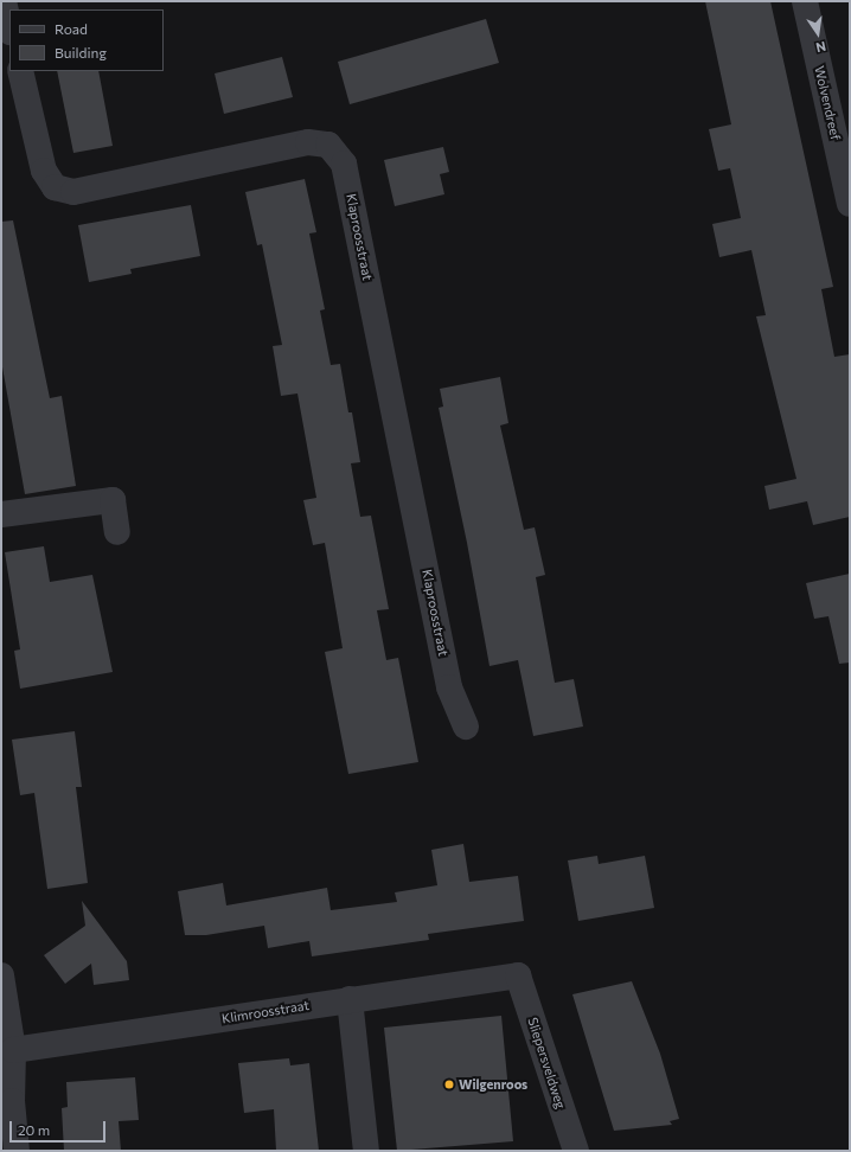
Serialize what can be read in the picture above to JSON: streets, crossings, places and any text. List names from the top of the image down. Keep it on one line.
{"streets":{"street":["Wolvendreef","Klaproosstraat","Klimroosstraat","Sliepersveldweg"]},"crossings":[["Klimroosstraat","Sliepersveldweg"]],"places":["Wilgenroos"],"legend":["Road","Building"],"scale_bar":"20 m","north":"bottom"}
